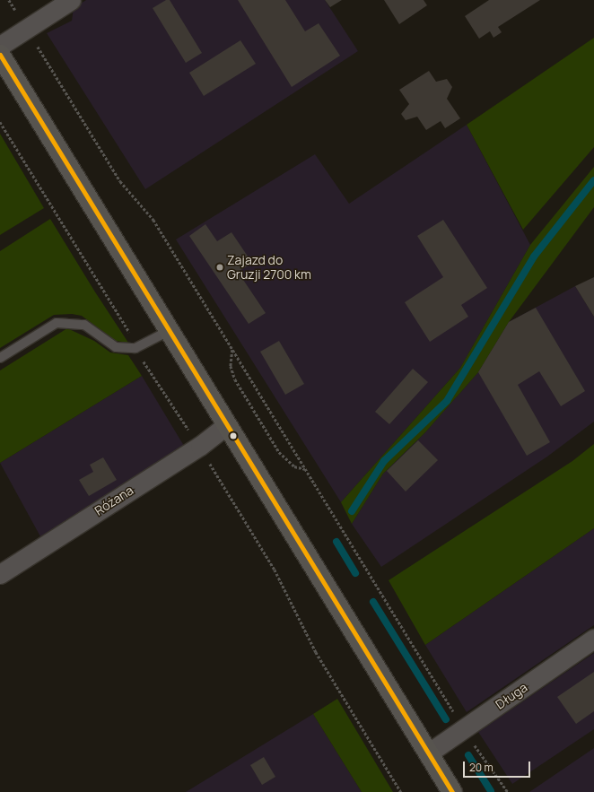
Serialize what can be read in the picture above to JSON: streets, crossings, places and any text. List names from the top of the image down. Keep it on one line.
{"streets":{"street":["Różana","Długa"]},"places":["Zajazd do Gruzji 2700 km"],"scale_bar":"20 m"}
